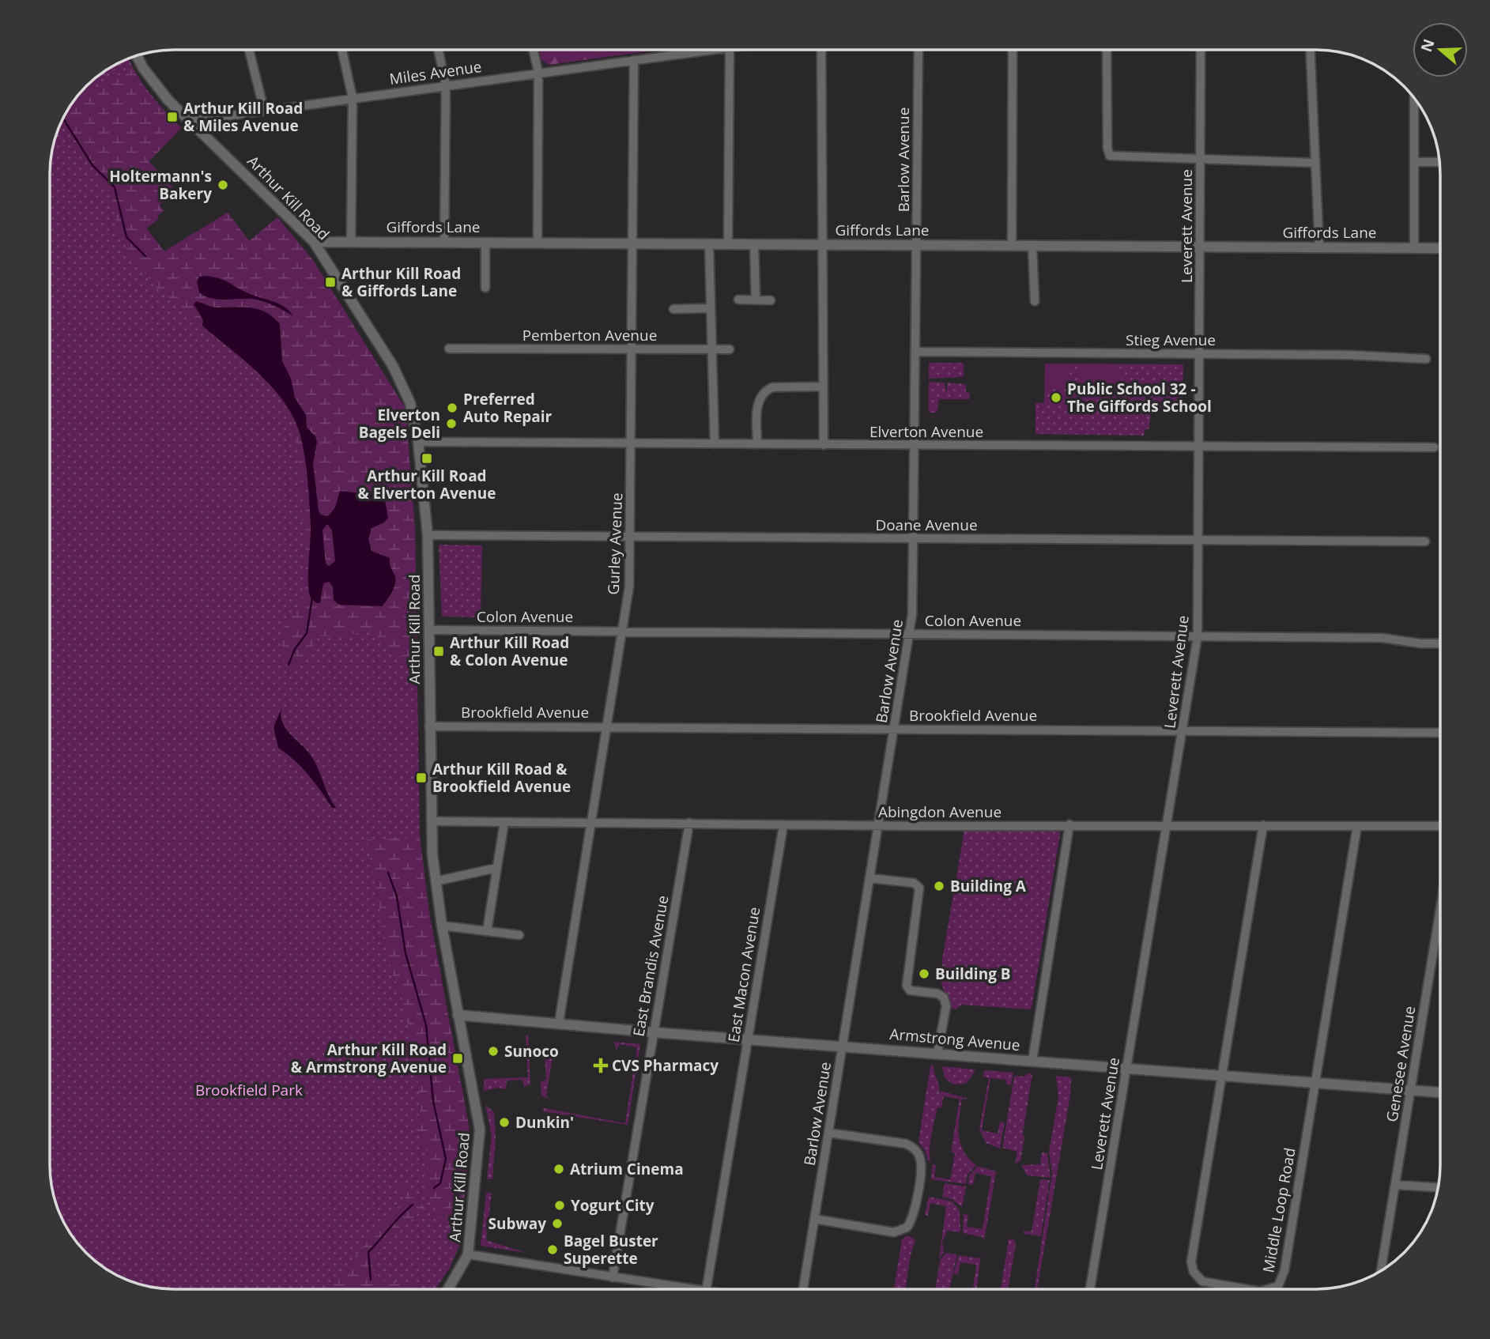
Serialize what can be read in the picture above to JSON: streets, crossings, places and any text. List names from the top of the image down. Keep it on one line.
{"streets":{"street":["Miles Avenue","Barlow Avenue","Arthur Kill Road","Leverett Avenue","Giffords Lane","Pemberton Avenue","Stieg Avenue","Elverton Avenue","Doane Avenue","Gurley Avenue","Colon Avenue","Brookfield Avenue","Abingdon Avenue","East Brandis Avenue","East Macon Avenue","Armstrong Avenue","Genesee Avenue","Middle Loop Road"]},"crossings":[["Miles Avenue","Arthur Kill Road"],["Miles Avenue","Gurley Avenue"],["Barlow Avenue","Giffords Lane"],["Barlow Avenue","Stieg Avenue"],["Barlow Avenue","Elverton Avenue"],["Barlow Avenue","Doane Avenue"],["Barlow Avenue","Colon Avenue"],["Barlow Avenue","Brookfield Avenue"],["Barlow Avenue","Abingdon Avenue"],["Barlow Avenue","Armstrong Avenue"],["Arthur Kill Road","Giffords Lane"],["Arthur Kill Road","Elverton Avenue"],["Arthur Kill Road","Doane Avenue"],["Arthur Kill Road","Colon Avenue"],["Arthur Kill Road","Brookfield Avenue"],["Arthur Kill Road","Abingdon Avenue"],["Arthur Kill Road","Armstrong Avenue"],["Leverett Avenue","Giffords Lane"],["Leverett Avenue","Stieg Avenue"],["Leverett Avenue","Elverton Avenue"],["Leverett Avenue","Doane Avenue"],["Leverett Avenue","Colon Avenue"],["Leverett Avenue","Brookfield Avenue"],["Leverett Avenue","Abingdon Avenue"],["Leverett Avenue","Armstrong Avenue"],["Giffords Lane","Gurley Avenue"],["Pemberton Avenue","Gurley Avenue"],["Elverton Avenue","Gurley Avenue"],["Doane Avenue","Gurley Avenue"],["Gurley Avenue","Colon Avenue"],["Gurley Avenue","Brookfield Avenue"],["Gurley Avenue","Abingdon Avenue"],["Gurley Avenue","Armstrong Avenue"],["Abingdon Avenue","East Brandis Avenue"],["Abingdon Avenue","East Macon Avenue"],["Abingdon Avenue","Middle Loop Road"],["East Brandis Avenue","Armstrong Avenue"],["East Macon Avenue","Armstrong Avenue"],["Armstrong Avenue","Genesee Avenue"],["Armstrong Avenue","Middle Loop Road"]],"parks":["Brookfield Park"],"places":{"transit":["Arthur Kill Road & Miles Avenue","Arthur Kill Road & Giffords Lane","Arthur Kill Road & Elverton Avenue","Arthur Kill Road & Colon Avenue","Arthur Kill Road & Brookfield Avenue","Arthur Kill Road & Armstrong Avenue"],"other":["Holtermann's Bakery","Public School 32 - The Giffords School","Preferred Auto Repair","Elverton Bagels Deli","Building A","Building B","Sunoco","Dunkin'","Atrium Cinema","Yogurt City","Subway","Bagel Buster Superette"],"health":["CVS Pharmacy"]},"north":"left"}
